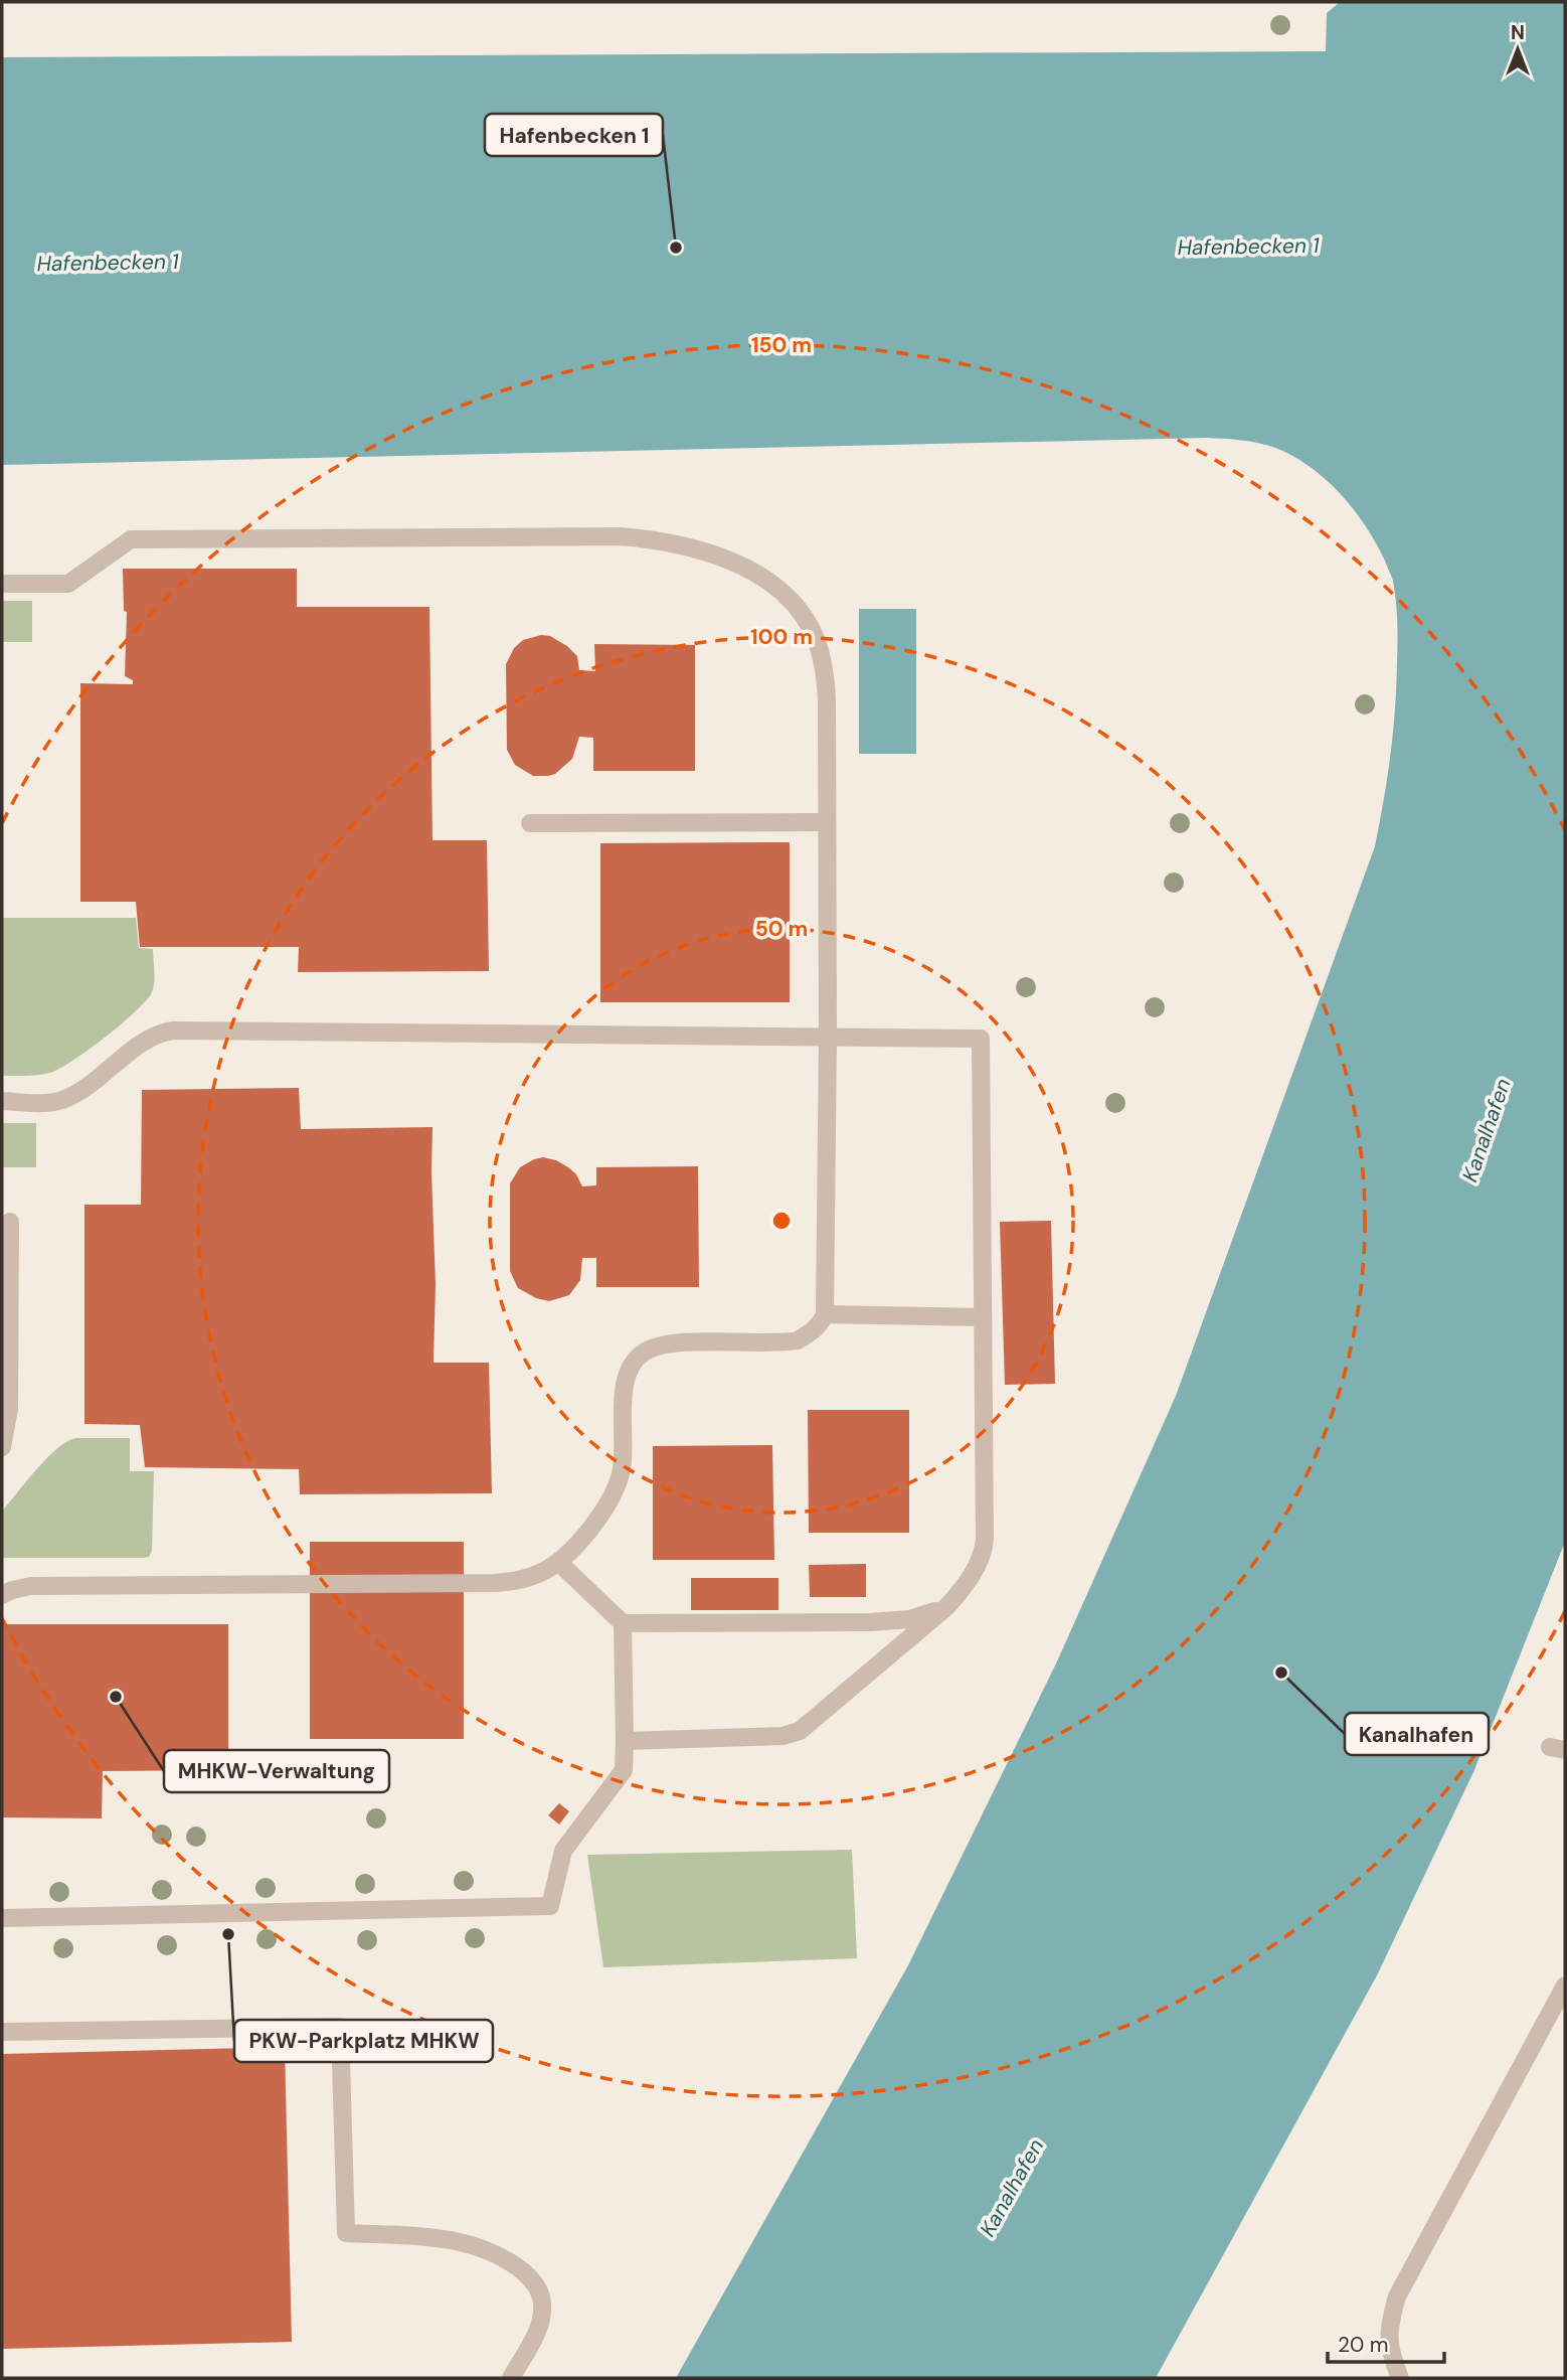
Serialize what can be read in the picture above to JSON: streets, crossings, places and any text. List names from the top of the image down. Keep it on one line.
{"water":["Hafenbecken 1","Kanalhafen"],"places":["Hafenbecken 1","Kanalhafen","MHKW-Verwaltung","PKW-Parkplatz MHKW"],"scale_bar":"20 m","north":"top","rings":["150 m","100 m","50 m"]}
